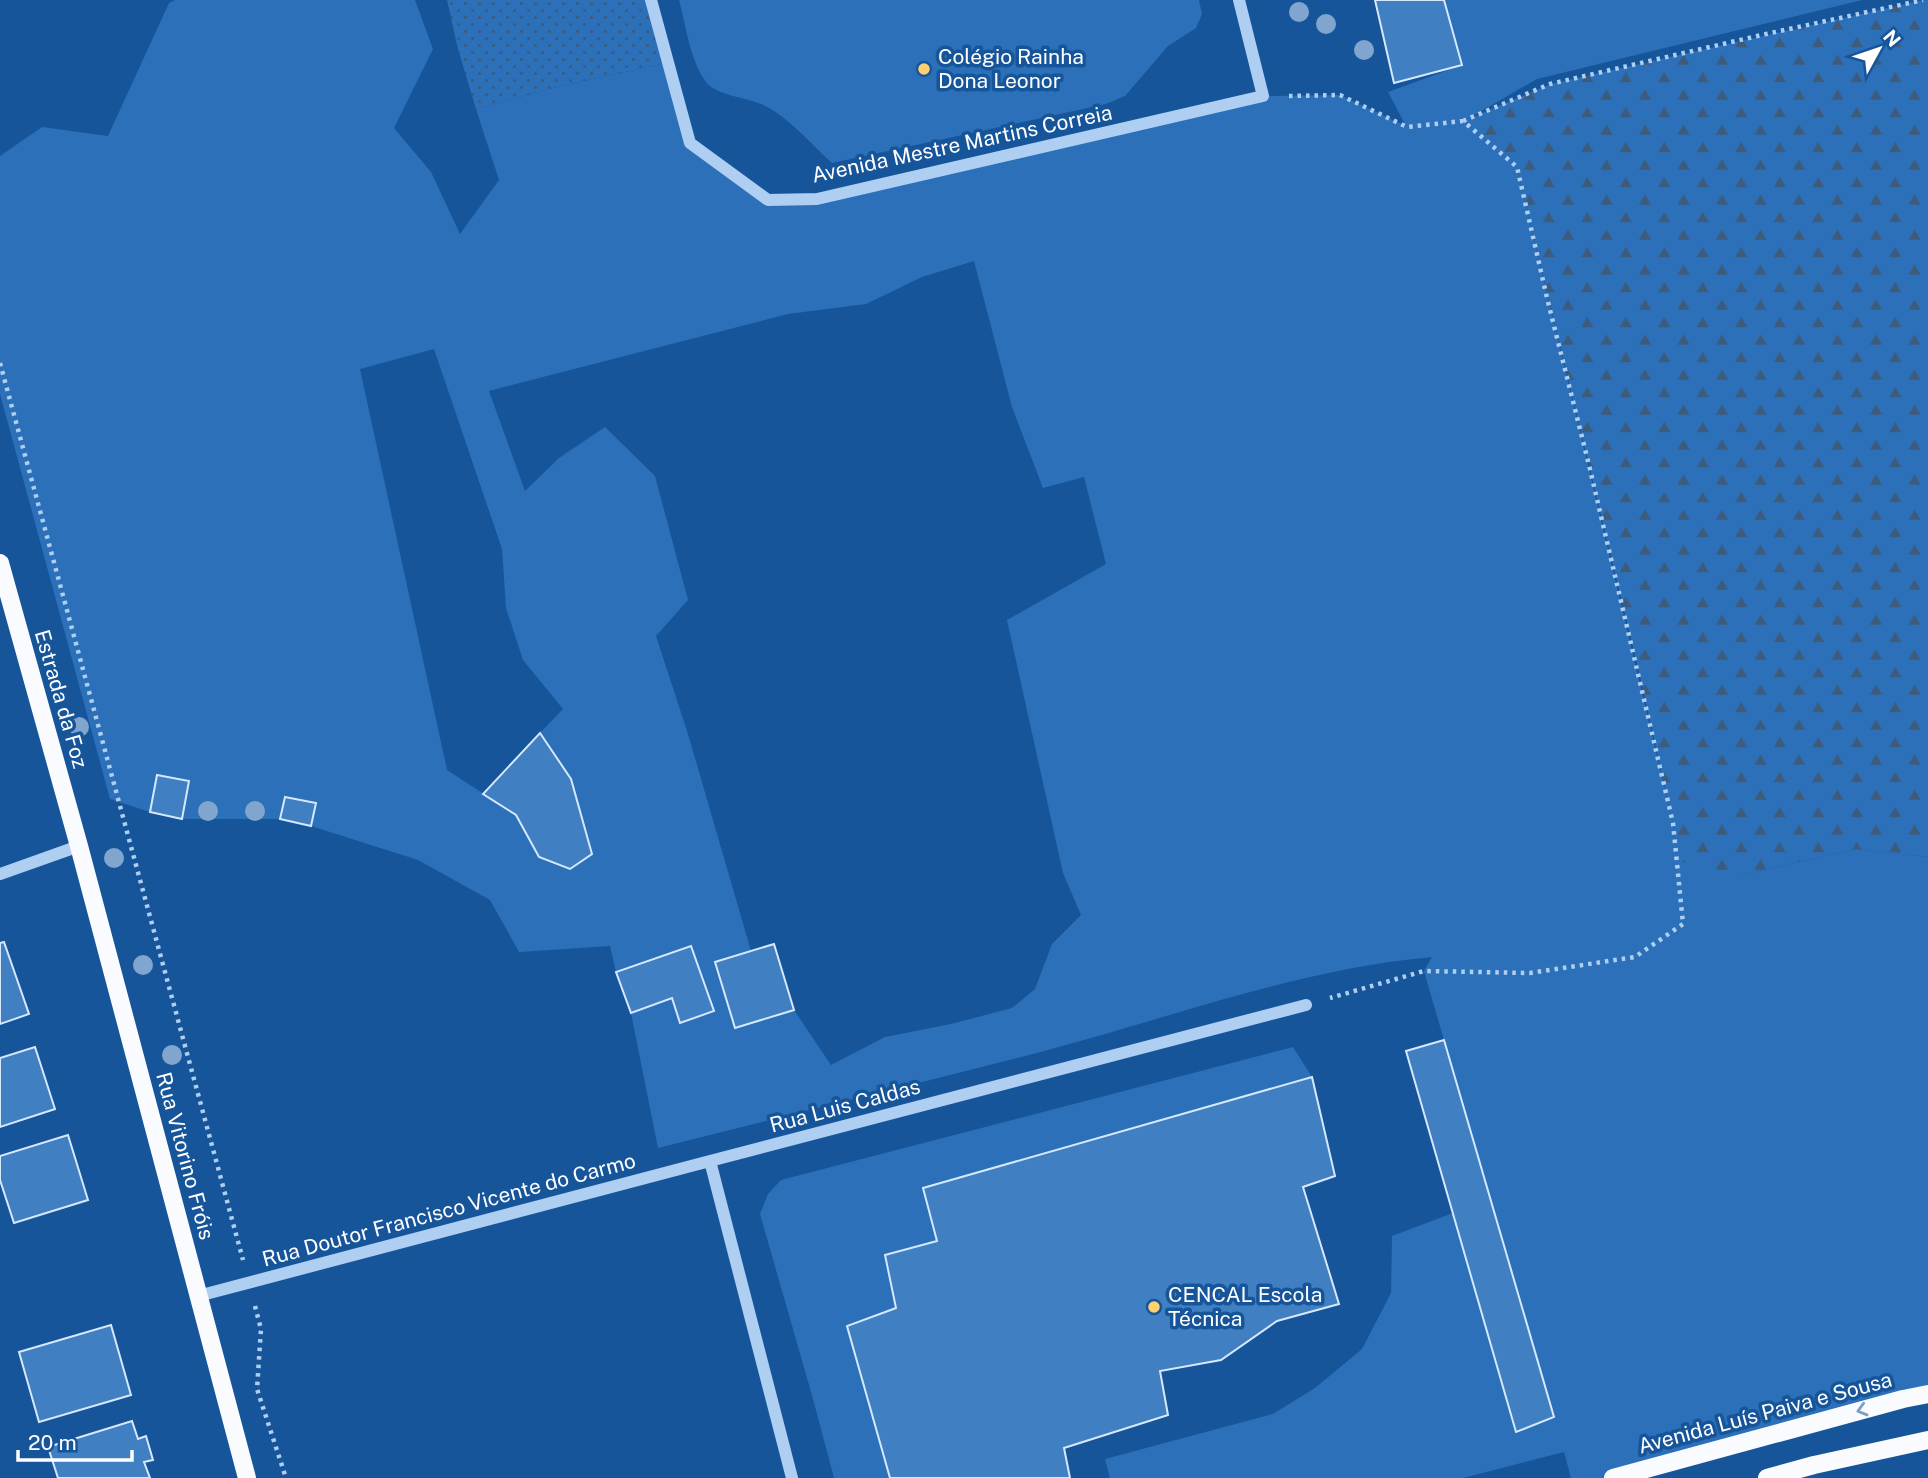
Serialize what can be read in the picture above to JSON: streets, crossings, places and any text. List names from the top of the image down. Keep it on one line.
{"streets":{"main road":["Estrada da Foz","Rua Vitorino Fróis","Avenida Luís Paiva e Sousa"],"street":["Avenida Mestre Martins Correia","Rua Luis Caldas","Rua Doutor Francisco Vicente do Carmo"]},"crossings":[["Estrada da Foz","Rua Vitorino Fróis"],["Rua Luis Caldas","Rua Doutor Francisco Vicente do Carmo"],["Rua Vitorino Fróis","Rua Doutor Francisco Vicente do Carmo"]],"places":["Colégio Rainha Dona Leonor","CENCAL Escola Técnica"],"scale_bar":"20 m","north":"top right"}
